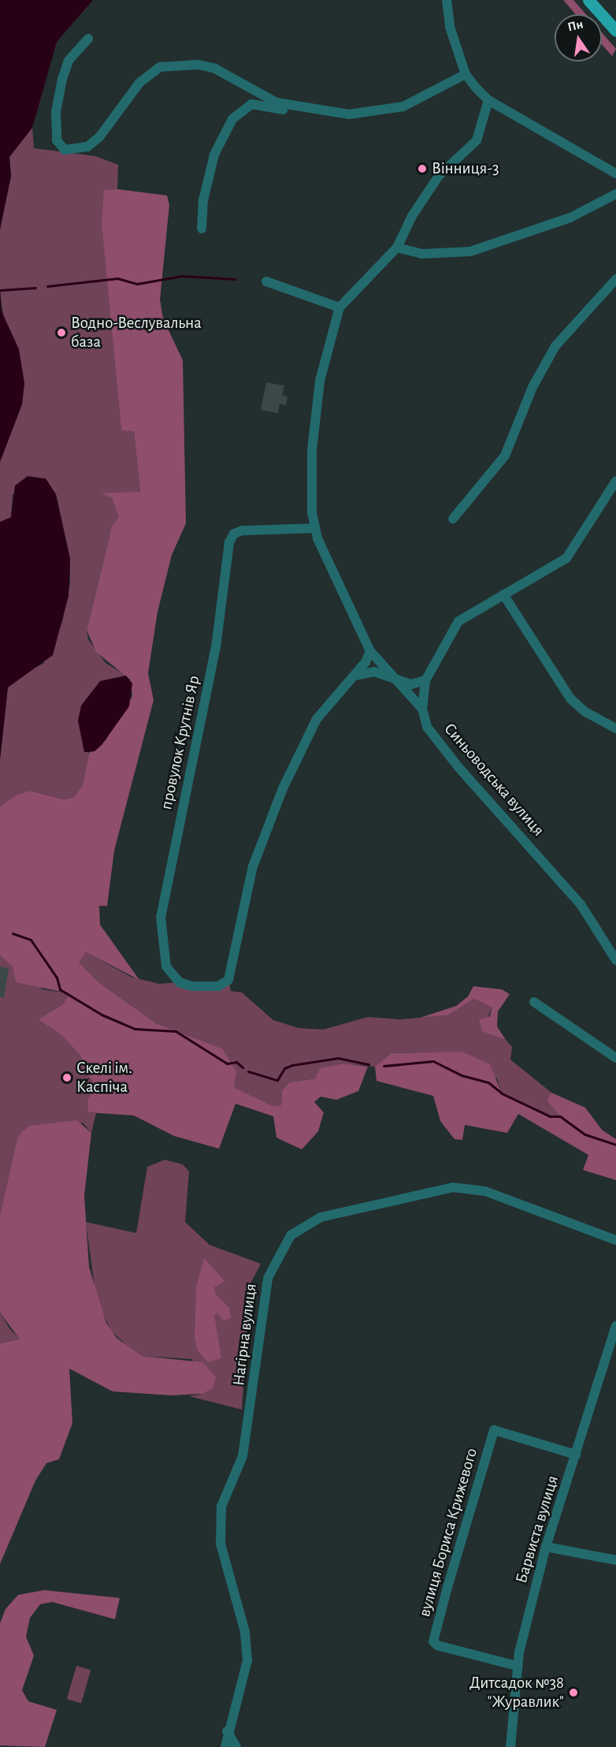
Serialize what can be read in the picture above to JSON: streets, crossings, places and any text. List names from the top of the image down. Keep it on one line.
{"streets":{"street":["провулок Крутнів Яр","Синьоводська вулиця","Нагірна вулиця","Барвиста вулиця","вулиця Бориса Крижевого"]},"crossings":[["Барвиста вулиця","вулиця Бориса Крижевого"]],"places":["Вінниця-3","Водно-Веслувальна база","Скелі ім. Каспіча","Дитсадок №38 \"Журавлик\""],"north":"top"}
